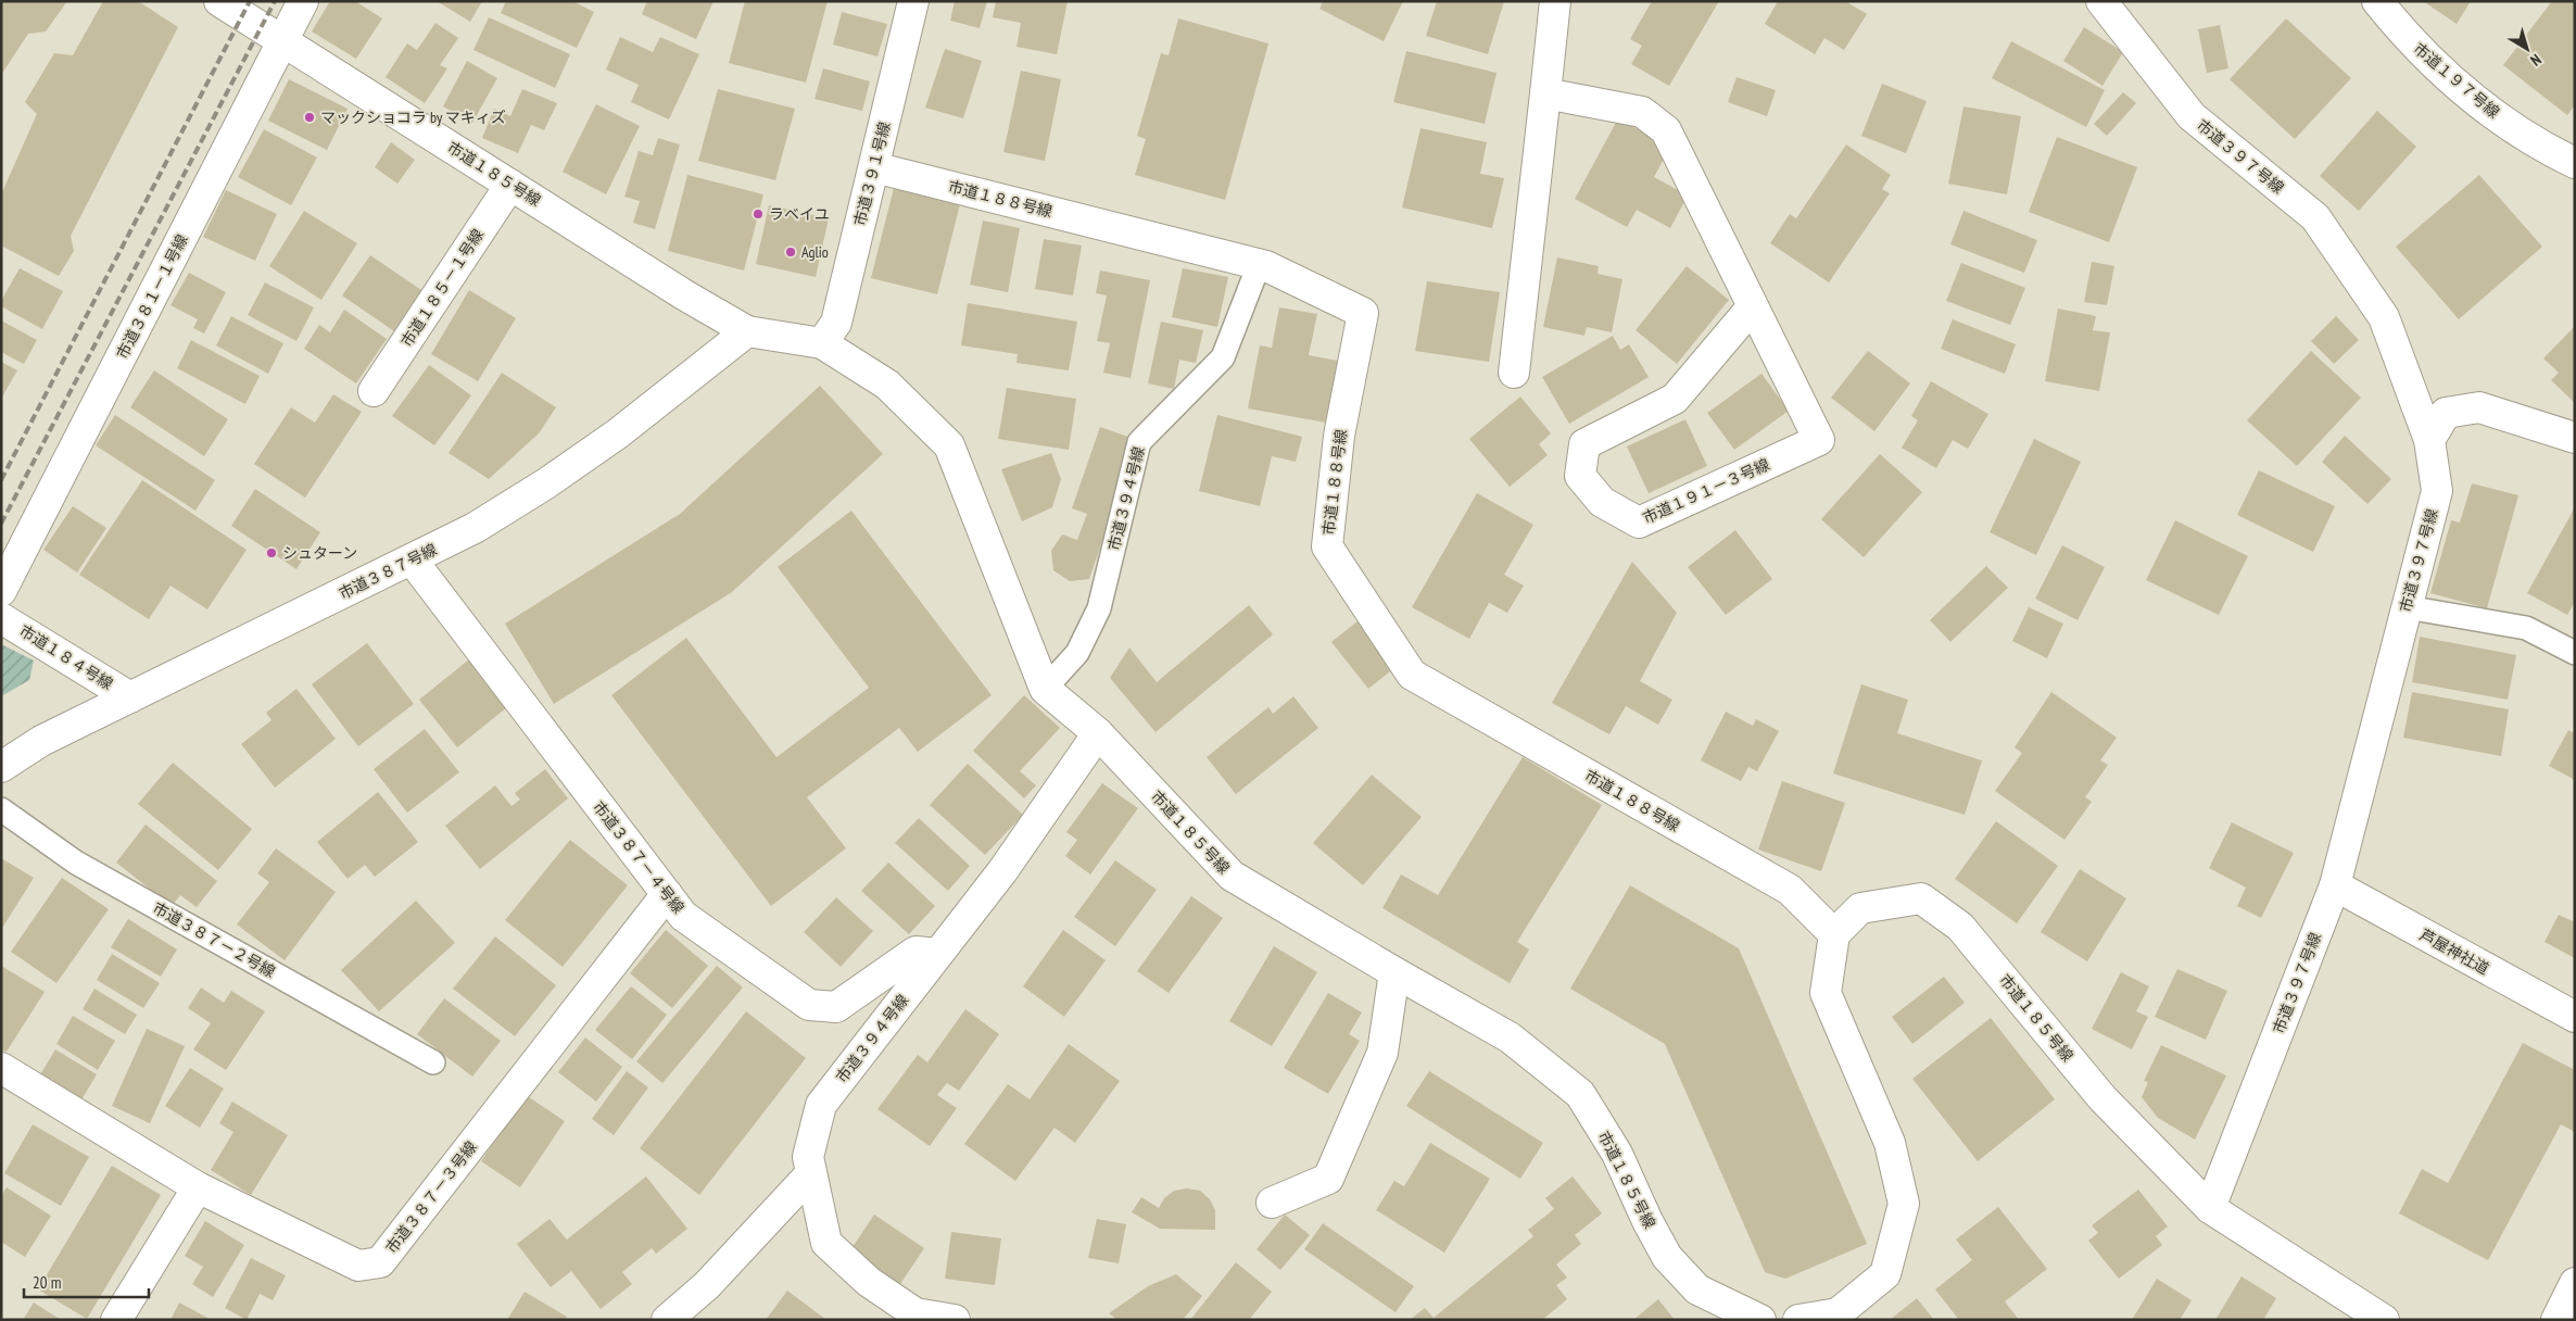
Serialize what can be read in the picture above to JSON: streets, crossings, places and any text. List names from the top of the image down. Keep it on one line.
{"streets":{"street":["市道１９７号線","市道３９７号線","市道１８５号線","市道３９１号線","市道１８８号線","市道１８５－１号線","市道３８１－１号線","市道１９１－３号線","市道３９４号線","市道３８７号線","市道１８４号線","市道３８７－４号線","芦屋神社道","市道３８７－３号線"],"lane":["市道３８７－２号線"]},"crossings":[["市道３９７号線","市道１８５号線"],["市道３９７号線","芦屋神社道"],["市道１８５号線","市道３９１号線"],["市道１８５号線","市道１８８号線"],["市道１８５号線","市道１８５－１号線"],["市道１８５号線","市道３８１－１号線"],["市道１８５号線","市道３９４号線"],["市道１８５号線","市道３８７号線"],["市道３９１号線","市道１８８号線"],["市道１８８号線","市道３９４号線"],["市道３９４号線","市道３８７－４号線"],["市道３８７号線","市道１８４号線"],["市道３８７号線","市道３８７－４号線"],["市道３８７－４号線","市道３８７－３号線"]],"places":["マックショコラ by マキィズ","ラベイユ","Aglio","シュターン"],"scale_bar":"20 m","north":"bottom right"}
